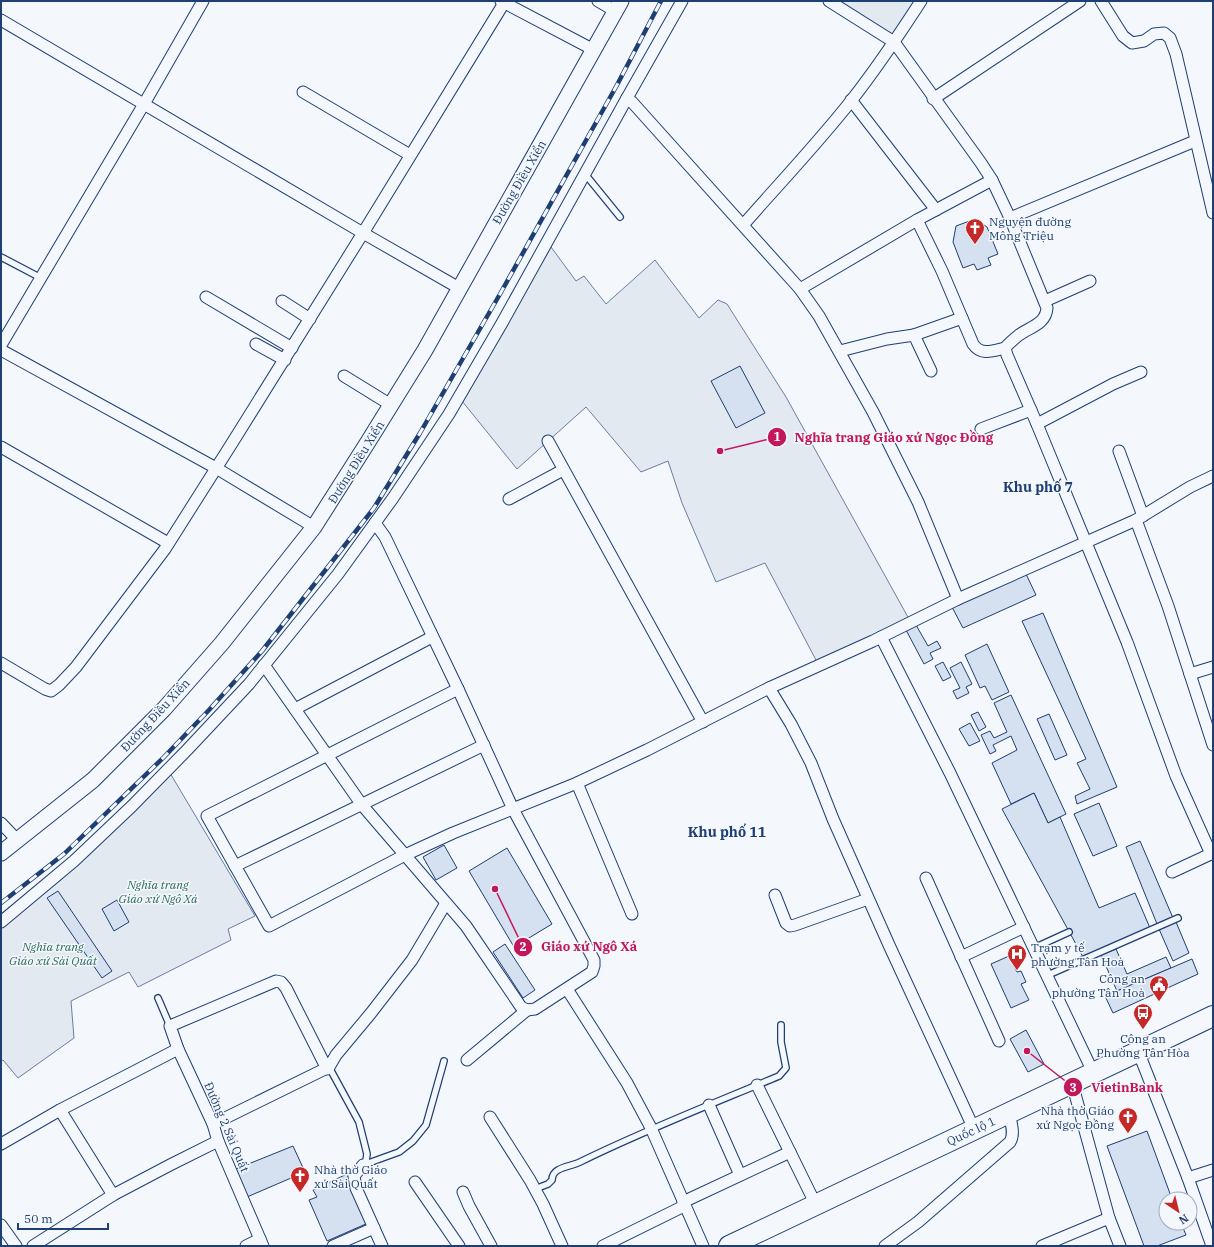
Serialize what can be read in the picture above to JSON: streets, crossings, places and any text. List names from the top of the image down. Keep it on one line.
{"streets":{"highway":["Quốc lộ 1"],"street":["Đường Điều Xiển","Đường 2 Sài Quất"]},"districts":["Khu phố 7","Khu phố 11"],"parks":["Nghĩa trang Giáo xứ Ngô Xá","Nghĩa trang Giáo xứ Sài Quất"],"places":{"church":["Nguyện đường Mông Triệu","Nhà thờ Giáo xứ Ngọc Đồng","Nhà thờ Giáo xứ Sài Quất"],"other":["Nghĩa trang Giáo xứ Ngọc Đồng","Giáo xứ Ngô Xá","VietinBank"],"hospital":["Trạm y tế phường Tân Hoà"],"public building":["Công an phường Tân Hoà"],"bus stop":["Công an Phường Tân Hòa"]},"scale_bar":"50 m","north":"bottom right"}
